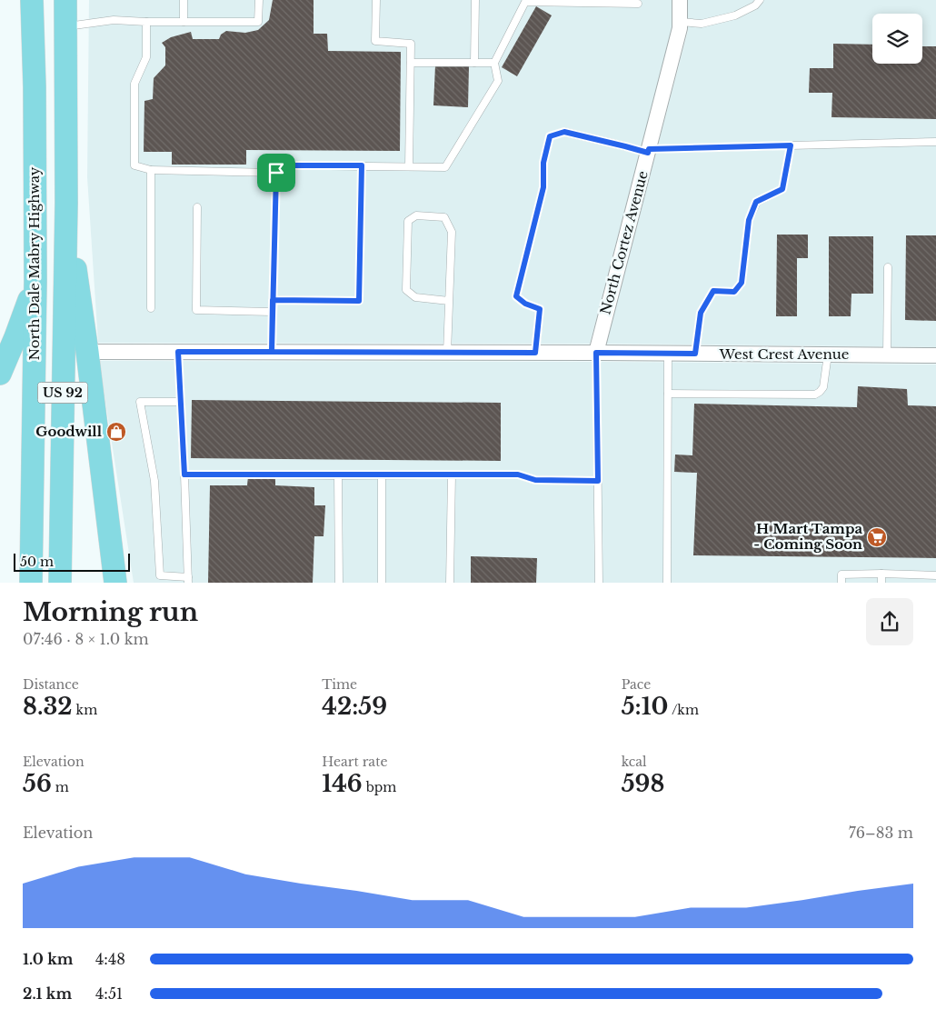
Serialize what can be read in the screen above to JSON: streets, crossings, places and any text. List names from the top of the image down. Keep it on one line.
{"streets":{"main road":["North Dale Mabry Highway","US 92"],"street":["North Cortez Avenue","West Crest Avenue"]},"crossings":[["North Cortez Avenue","West Crest Avenue"]],"places":{"shop":["Goodwill"],"supermarket":["H Mart Tampa - Coming Soon"]},"scale_bar":"50 m","page":{"scale":"50 m","heading":["Morning run","07:46 · 8 × 1.0 km"],"stats":[["Distance","8.32 km"],["Time","42:59"],["Pace","5:10 /km"],["Elevation","56 m"],["Heart rate","146 bpm"],["kcal","598"]],"chart":["Elevation","76–83 m"],"list":[{"name":"1.0 km","note":"4:48"},{"name":"2.1 km","note":"4:51"}]}}
